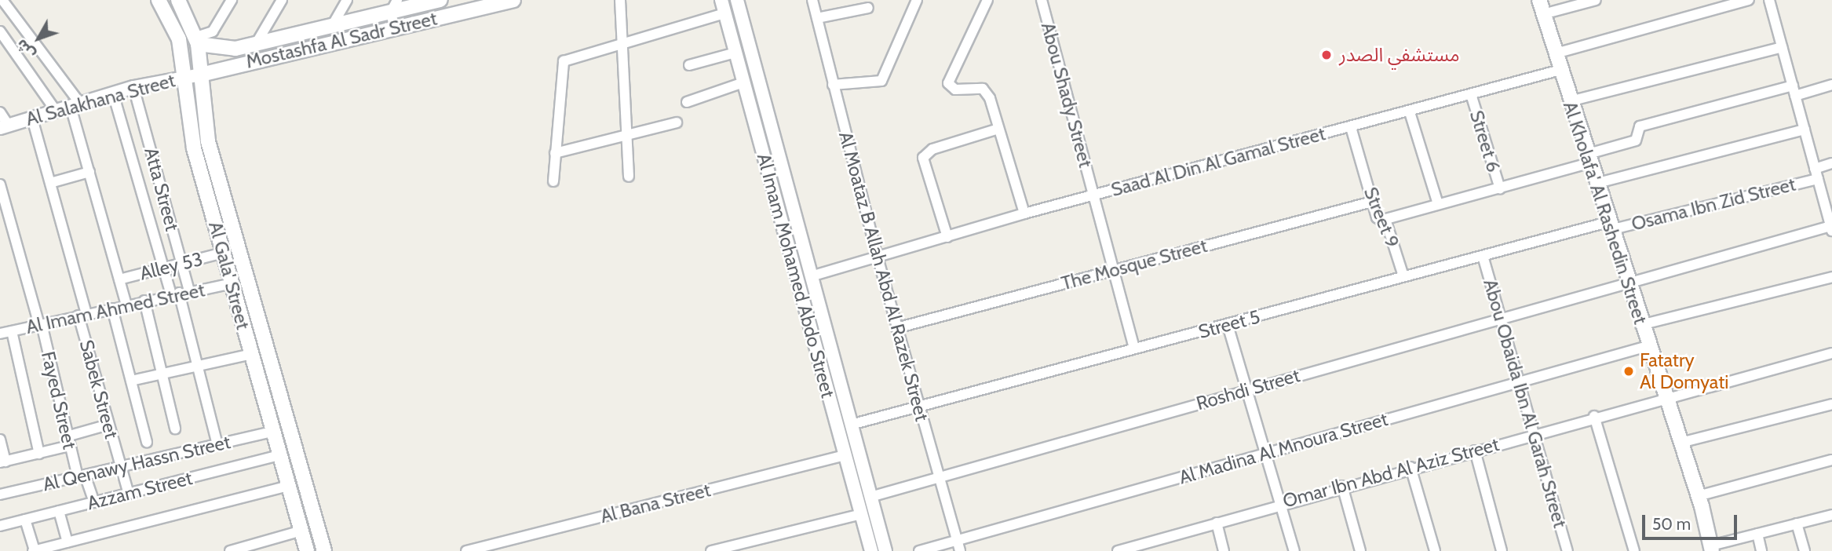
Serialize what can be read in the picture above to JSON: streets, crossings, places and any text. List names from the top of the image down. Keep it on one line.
{"streets":{"main road":["Mostashfa Al Sadr Street","Al Kholafa' Al Rashedin Street","Al Gala' Street"],"street":["Abou Shady Street","Al Salakhana Street","Street 6","Saad Al Din Al Gamal Street","Atta Street","Osama Ibn Zid Street","Street 9","The Mosque Street","Alley 53","Al Imam Mohamed Abdo Street","Al Moataz B Allah Abd Al Razek Street","Al Imam Ahmed Street","Street 5","Sabek Street","Roshdi Street","Fayed Street","Abou Obaida Ibn Al Garah Street","Al Madina Al Mnoura Street","Al Qenawy Hassn Street","Omar Ibn Abd Al Aziz Street","Azzam Street","Al Bana Street"]},"crossings":[["Mostashfa Al Sadr Street","Al Salakhana Street"],["Mostashfa Al Sadr Street","Al Gala' Street"],["Abou Shady Street","Saad Al Din Al Gamal Street"],["Abou Shady Street","The Mosque Street"],["Abou Shady Street","Street 5"],["Al Salakhana Street","Atta Street"],["Al Salakhana Street","Al Gala' Street"],["Al Salakhana Street","Sabek Street"],["Street 6","Saad Al Din Al Gamal Street"],["Saad Al Din Al Gamal Street","Al Kholafa' Al Rashedin Street"],["Saad Al Din Al Gamal Street","Street 9"],["Saad Al Din Al Gamal Street","Al Imam Mohamed Abdo Street"],["Saad Al Din Al Gamal Street","Al Moataz B Allah Abd Al Razek Street"],["Atta Street","Alley 53"],["Atta Street","Al Imam Ahmed Street"],["Osama Ibn Zid Street","Al Kholafa' Al Rashedin Street"],["Osama Ibn Zid Street","Street 5"],["Al Kholafa' Al Rashedin Street","Street 5"],["Al Kholafa' Al Rashedin Street","Roshdi Street"],["Al Kholafa' Al Rashedin Street","Al Madina Al Mnoura Street"],["Al Kholafa' Al Rashedin Street","Omar Ibn Abd Al Aziz Street"],["Street 9","The Mosque Street"],["Street 9","Street 5"],["The Mosque Street","Al Moataz B Allah Abd Al Razek Street"],["Alley 53","Al Gala' Street"],["Al Gala' Street","Al Imam Ahmed Street"],["Al Gala' Street","Al Qenawy Hassn Street"],["Al Gala' Street","Azzam Street"],["Al Imam Mohamed Abdo Street","Street 5"],["Al Imam Mohamed Abdo Street","Roshdi Street"],["Al Imam Mohamed Abdo Street","Al Bana Street"],["Al Moataz B Allah Abd Al Razek Street","Street 5"],["Al Moataz B Allah Abd Al Razek Street","Roshdi Street"],["Al Moataz B Allah Abd Al Razek Street","Al Madina Al Mnoura Street"],["Al Imam Ahmed Street","Sabek Street"],["Al Imam Ahmed Street","Fayed Street"],["Street 5","Abou Obaida Ibn Al Garah Street"],["Sabek Street","Al Qenawy Hassn Street"],["Sabek Street","Azzam Street"],["Roshdi Street","Abou Obaida Ibn Al Garah Street"],["Fayed Street","Al Qenawy Hassn Street"],["Fayed Street","Azzam Street"],["Abou Obaida Ibn Al Garah Street","Al Madina Al Mnoura Street"],["Abou Obaida Ibn Al Garah Street","Omar Ibn Abd Al Aziz Street"]],"places":["مستشفي الصدر","Fatatry Al Domyati"],"scale_bar":"50 m","north":"bottom left"}
